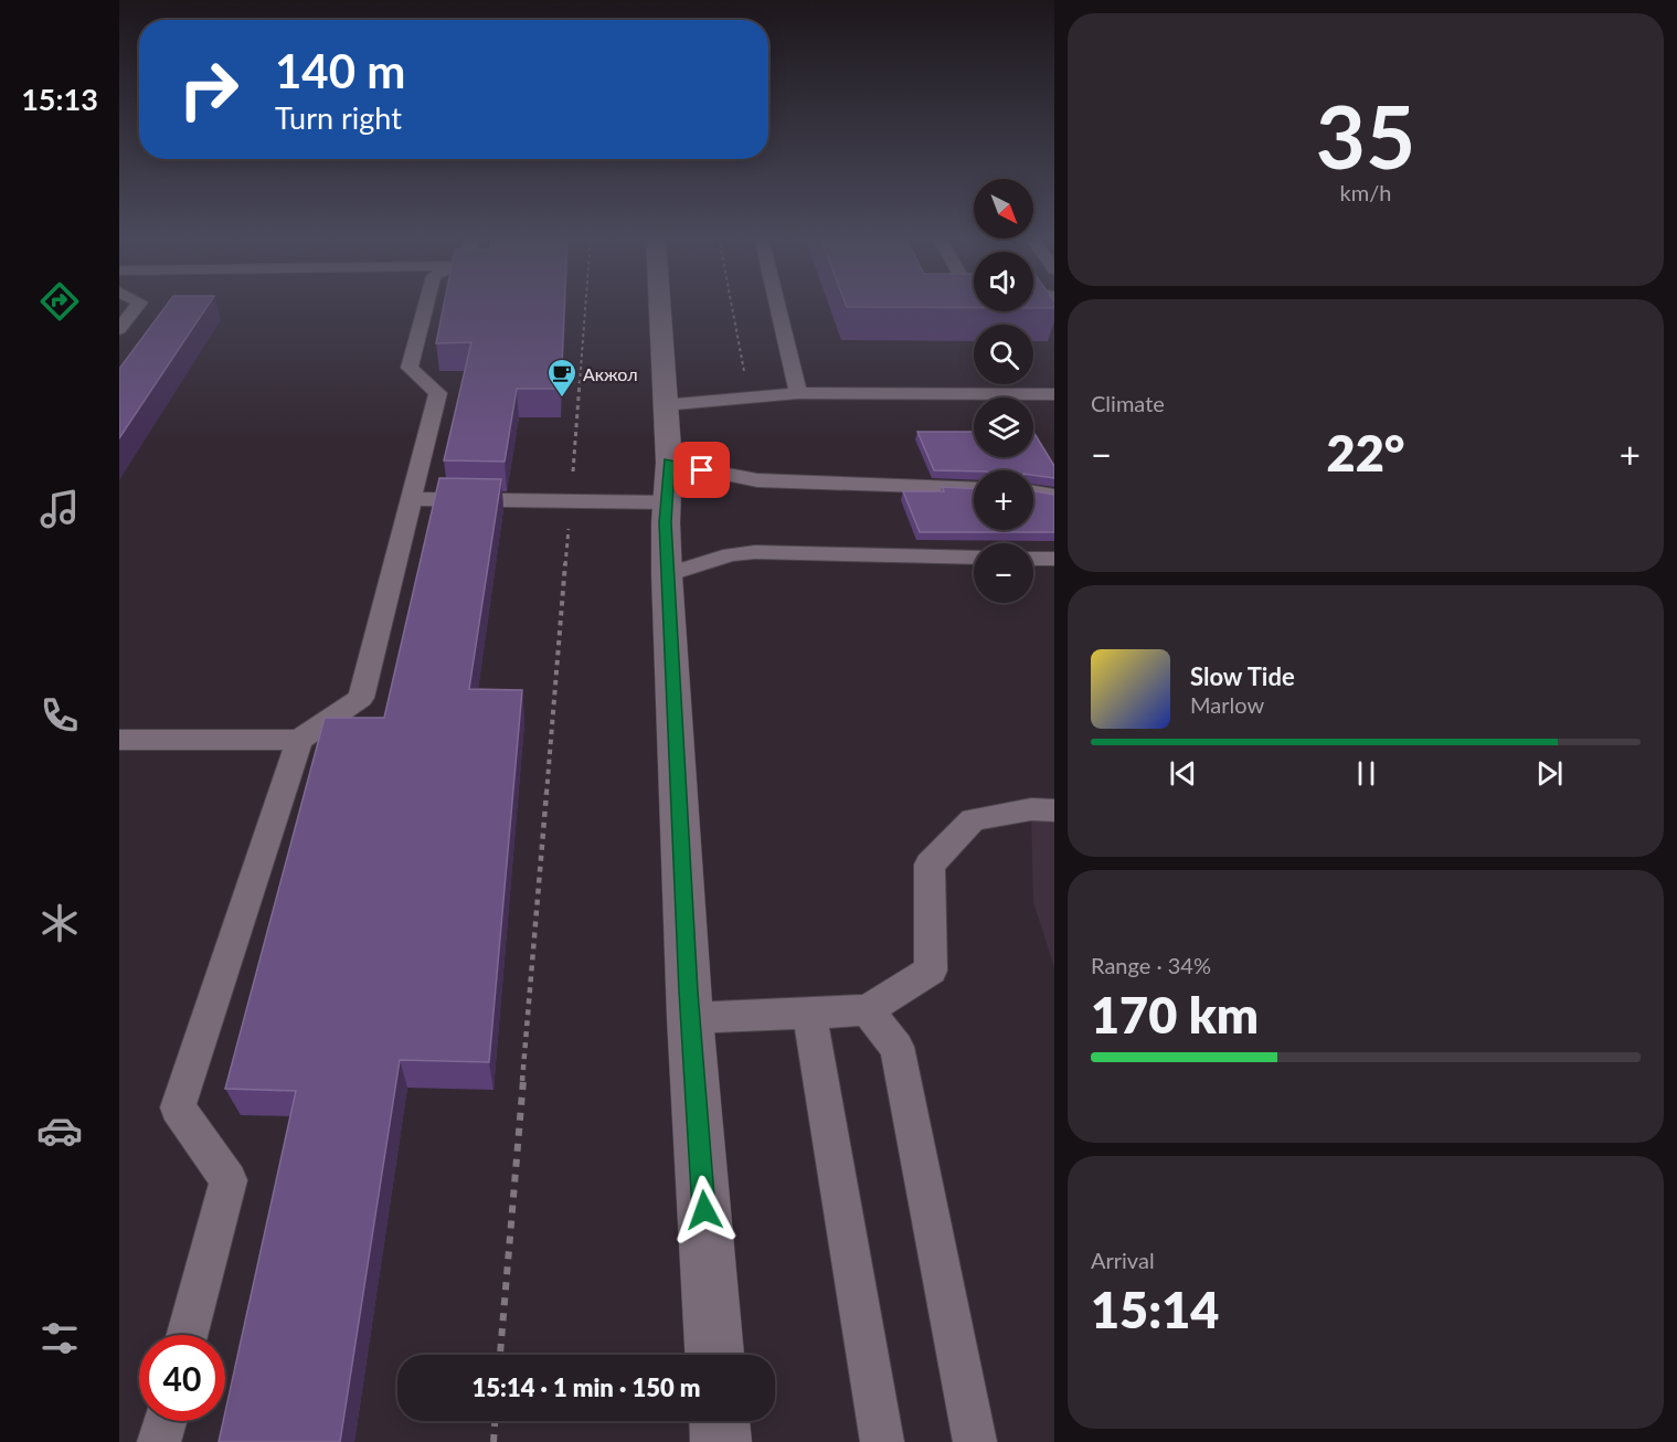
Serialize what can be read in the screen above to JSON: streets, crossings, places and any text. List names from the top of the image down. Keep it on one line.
{"places":{"cafe":["Акжол"]},"north":"bottom right","page":{"tabs":"15:13","tile":[["35","km/h"],"Climate",["Range · 34%","170 km"],["Arrival","15:14"]],"turn":["140 m","Turn right"],"map_buttons":["+","−"],"heat":["−","22°","+"],"song":["Slow Tide","Marlow"],"limit":"40","trip":"15:14 · 1 min · 150 m"}}
